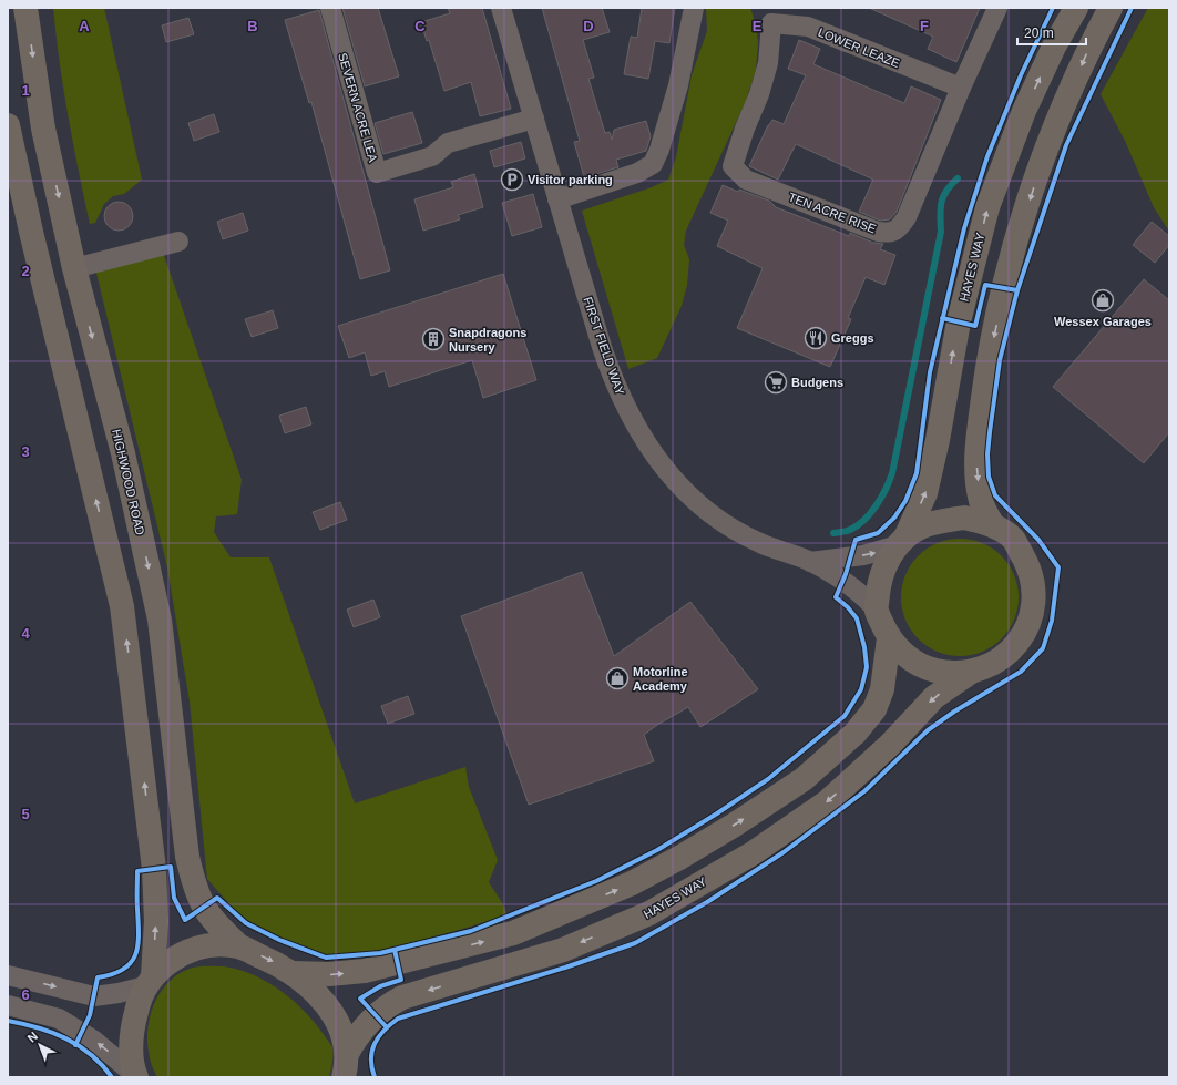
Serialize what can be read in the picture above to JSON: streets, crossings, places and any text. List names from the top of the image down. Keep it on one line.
{"streets":{"street":["LOWER LEAZE","SEVERN ACRE LEA","TEN ACRE RISE","HAYES WAY","FIRST FIELD WAY","HIGHWOOD ROAD"]},"crossings":[["LOWER LEAZE","TEN ACRE RISE"],["SEVERN ACRE LEA","FIRST FIELD WAY"],["HAYES WAY","FIRST FIELD WAY"]],"places":{"parking":["Visitor parking"],"shop":["Wessex Garages","Motorline Academy"],"restaurant":["Greggs"],"building":["Snapdragons Nursery"],"supermarket":["Budgens"]},"scale_bar":"20 m","north":"top left","grid":{"columns":["A","B","C","D","E","F"],"rows":["1","2","3","4","5","6"]}}
